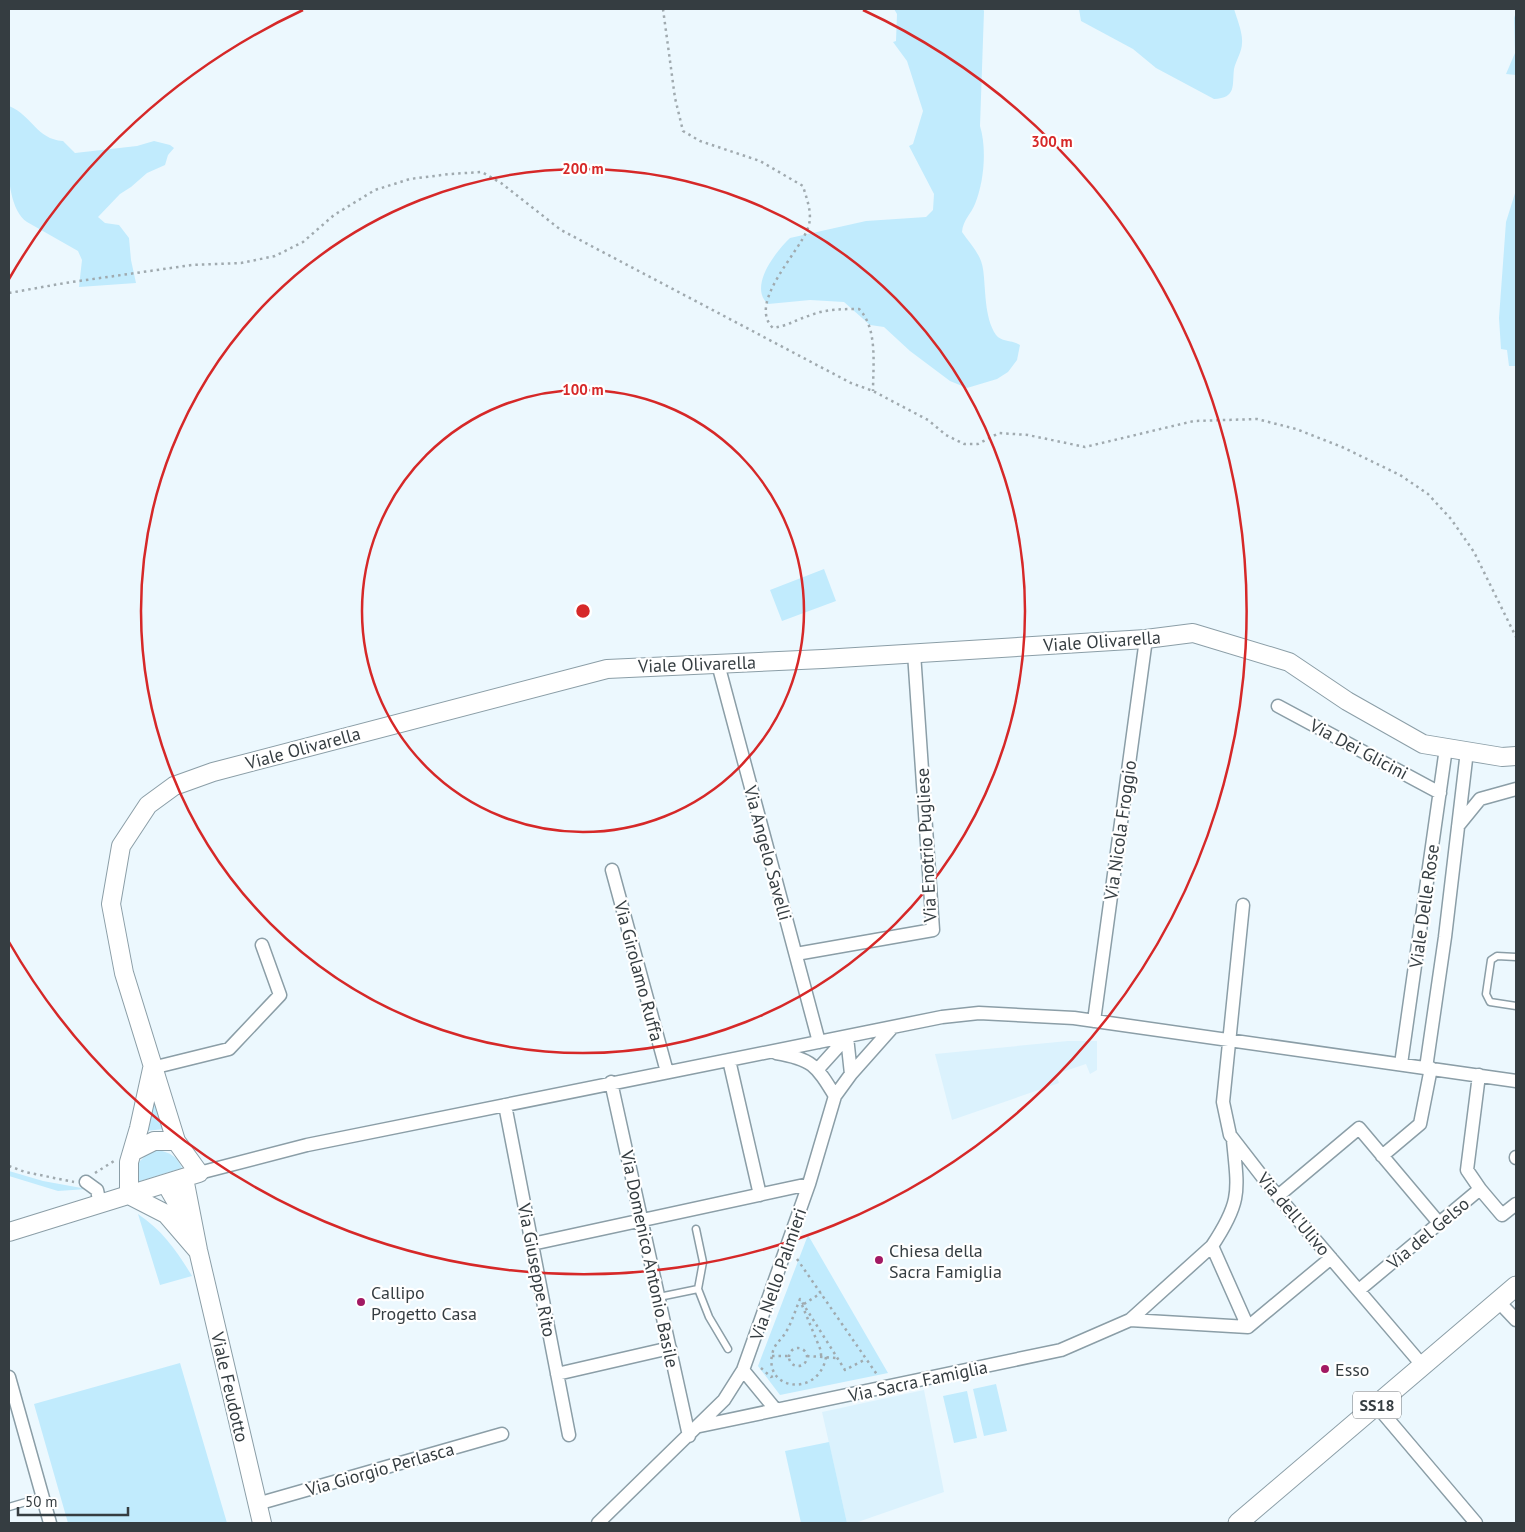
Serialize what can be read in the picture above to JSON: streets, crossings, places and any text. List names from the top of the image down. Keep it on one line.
{"streets":{"main road":["SS18"],"street":["Viale Olivarella","Via Dei Glicini","Via Nicola Froggio","Via Enotrio Pugliese","Via Angelo Savelli","Viale Delle Rose","Via Girolamo Ruffa","Via dell'Ulivo","Via del Gelso","Via Domenico Antonio Basile","Via Giuseppe Rito","Via Nello Palmieri","Via Sacra Famiglia","Viale Feudotto","Via Giorgio Perlasca"]},"crossings":[["Viale Olivarella","Via Nicola Froggio"],["Viale Olivarella","Via Enotrio Pugliese"],["Viale Olivarella","Via Angelo Savelli"],["Viale Olivarella","Viale Delle Rose"],["Viale Olivarella","Viale Feudotto"],["Via Dei Glicini","Viale Delle Rose"],["Via Enotrio Pugliese","Via Angelo Savelli"],["Via dell'Ulivo","Via del Gelso"],["Via dell'Ulivo","Via Sacra Famiglia"],["Via dell'Ulivo","SS18"],["Via Domenico Antonio Basile","Via Nello Palmieri"],["Via Nello Palmieri","Via Sacra Famiglia"],["Viale Feudotto","Via Giorgio Perlasca"]],"places":["Chiesa della Sacra Famiglia","Callipo Progetto Casa","Esso"],"scale_bar":"50 m","rings":["300 m","200 m","100 m"]}
